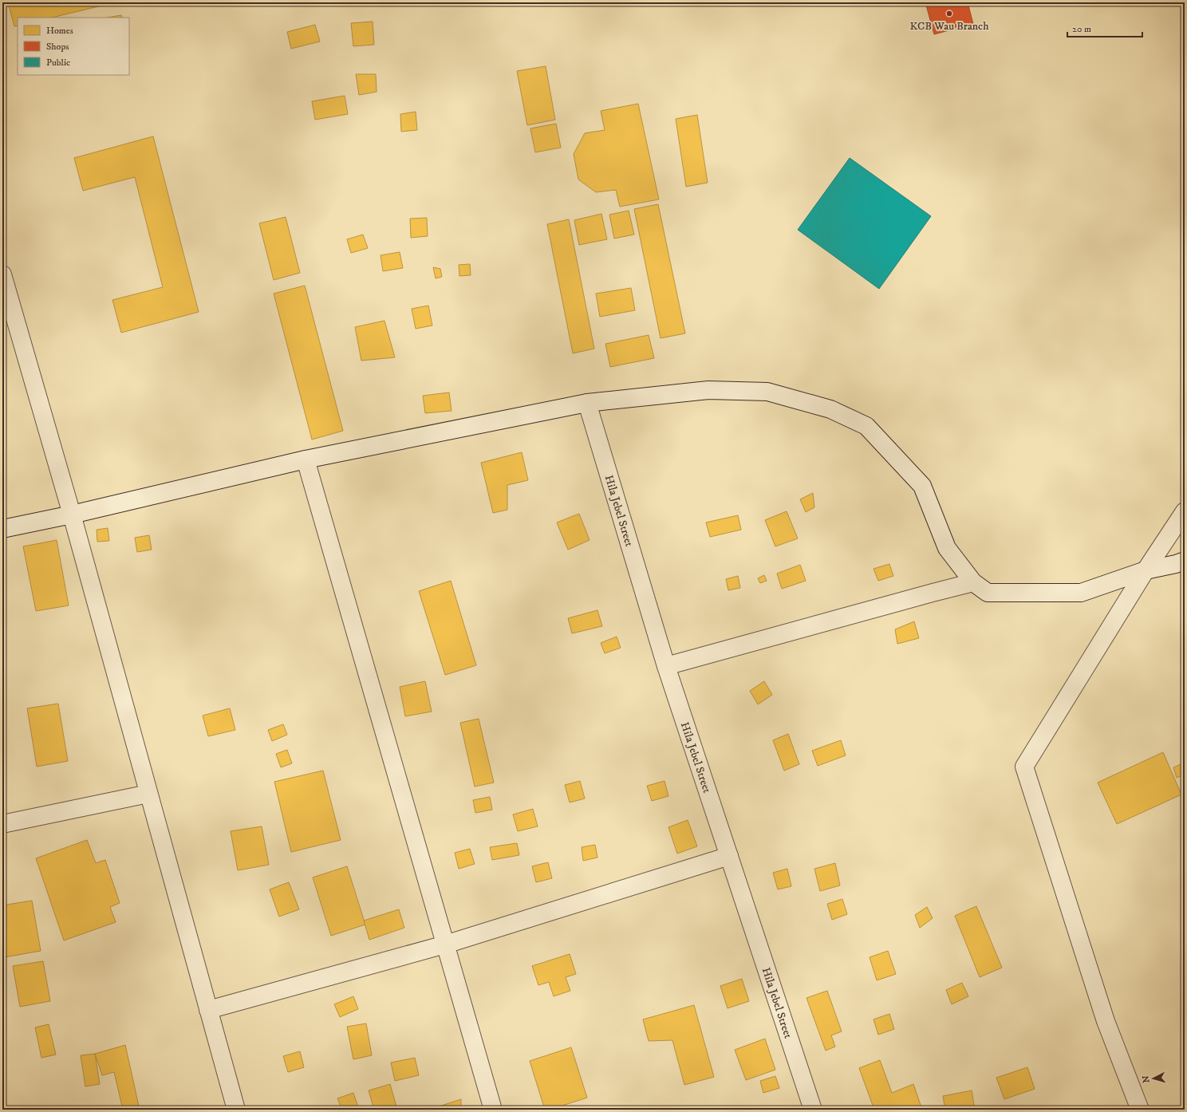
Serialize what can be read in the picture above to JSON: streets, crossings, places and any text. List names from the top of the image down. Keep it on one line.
{"streets":{"street":["Hila Jebel Street"]},"places":["KCB Wau Branch"],"legend":["Homes","Shops","Public"],"scale_bar":"20 m","north":"left"}
